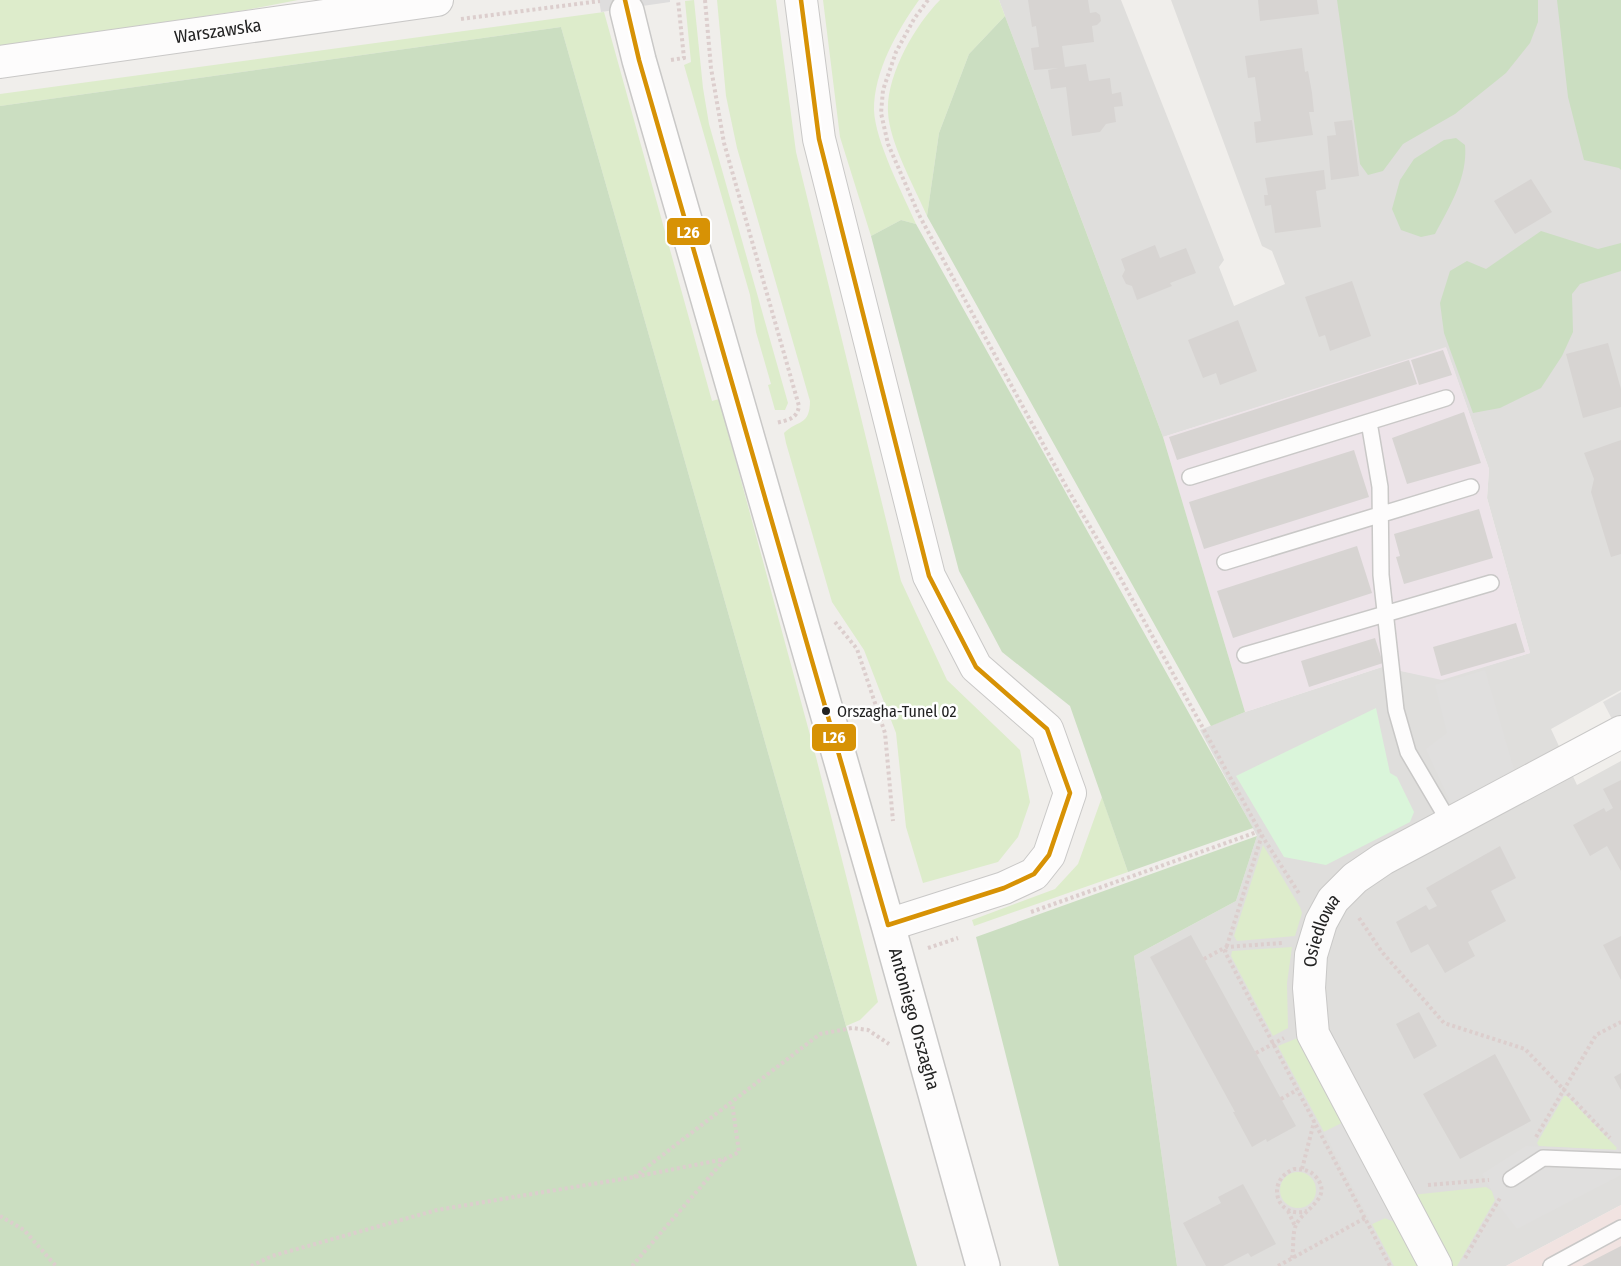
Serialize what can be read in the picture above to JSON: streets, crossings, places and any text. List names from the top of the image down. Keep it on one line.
{"streets":{"street":["Warszawska","Osiedlowa","Antoniego Orszagha"]},"places":["Orszagha-Tunel 02"],"lines":["transit line L26"]}
